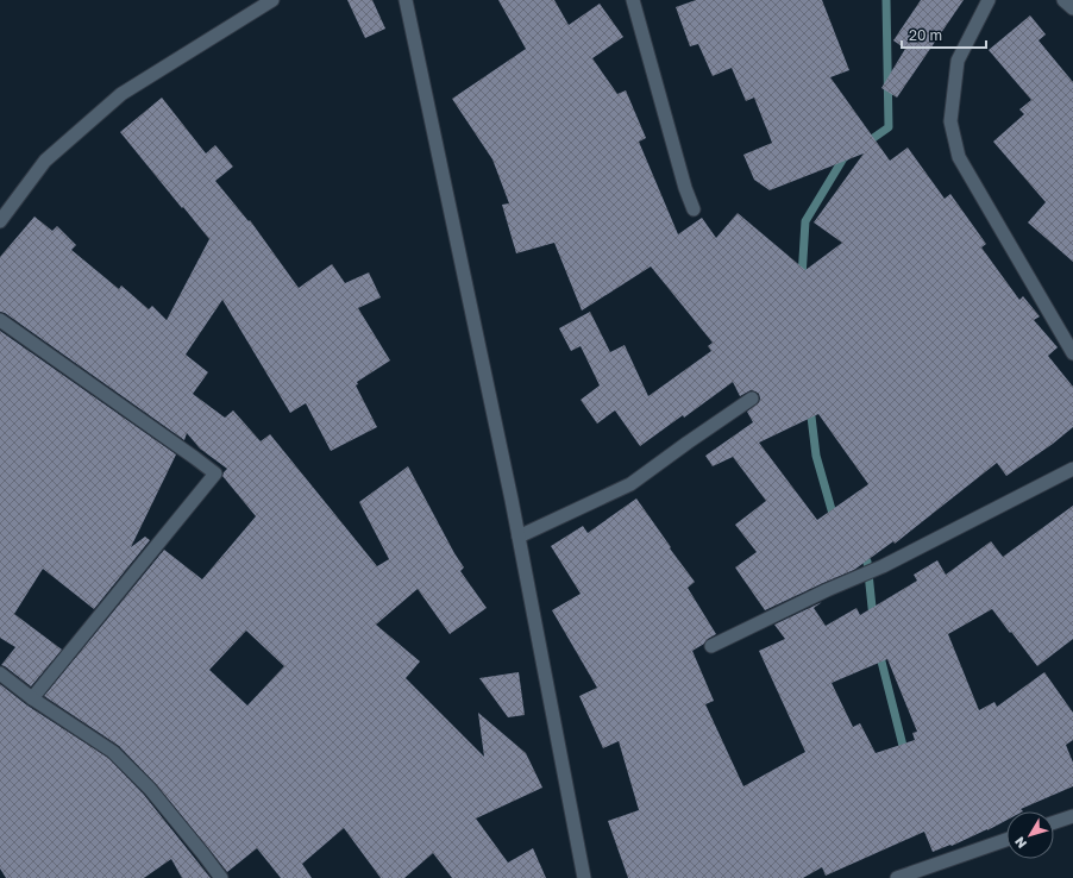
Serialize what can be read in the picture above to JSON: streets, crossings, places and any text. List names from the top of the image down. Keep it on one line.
{"scale_bar":"20 m","north":"bottom left"}
